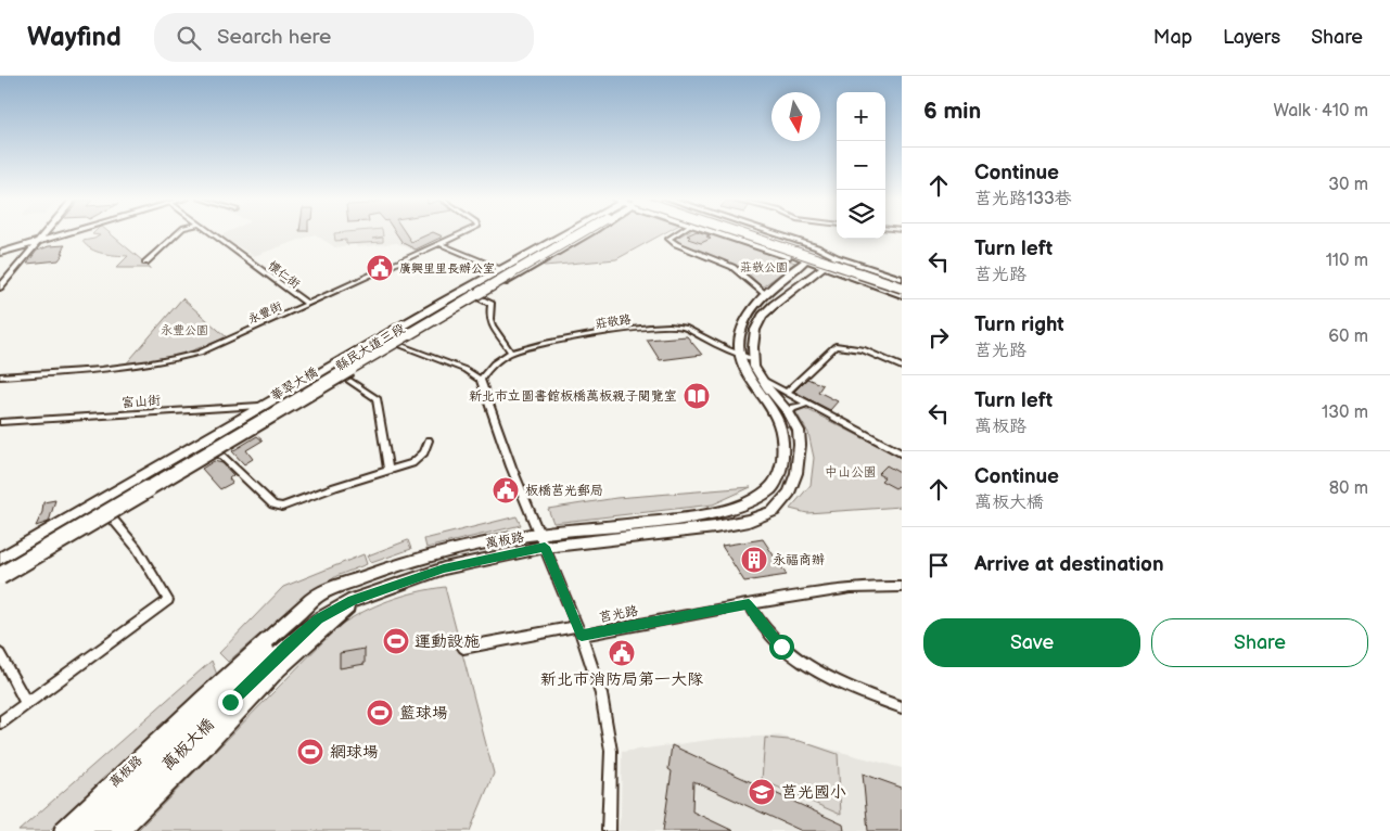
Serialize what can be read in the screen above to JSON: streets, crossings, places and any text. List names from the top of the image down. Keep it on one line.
{"streets":{"highway":["華翠大橋"],"street":["懷仁街","永豐街","莊敬路","縣民大道三段","富山街","萬板路","莒光路","萬板大橋"]},"crossings":[["懷仁街","永豐街"],["莊敬路","萬板路"],["縣民大道三段","富山街"],["萬板路","萬板大橋"]],"parks":["莊敬公園","永豐公園","中山公園"],"places":{"public building":["廣興里里長辦公室","板橋莒光郵局","新北市消防局第一大隊"],"library":["新北市立圖書館板橋萬板親子閱覽室"],"building":["永福商辦"],"sports":["運動設施","籃球場","網球場"],"school or university":["莒光國小"]},"north":"bottom","page":{"header":"Wayfind","search":"Search here","nav":["Map","Layers","Share"],"heading":["6 min","Walk · 410 m"],"map_buttons":["+","−"],"list":[["Continue","莒光路133巷","30 m"],["Turn left","莒光路","110 m"],["Turn right","莒光路","60 m"],["Turn left","萬板路","130 m"],["Continue","萬板大橋","80 m"],"Arrive at destination"],"buttons":["Save","Share"]}}
